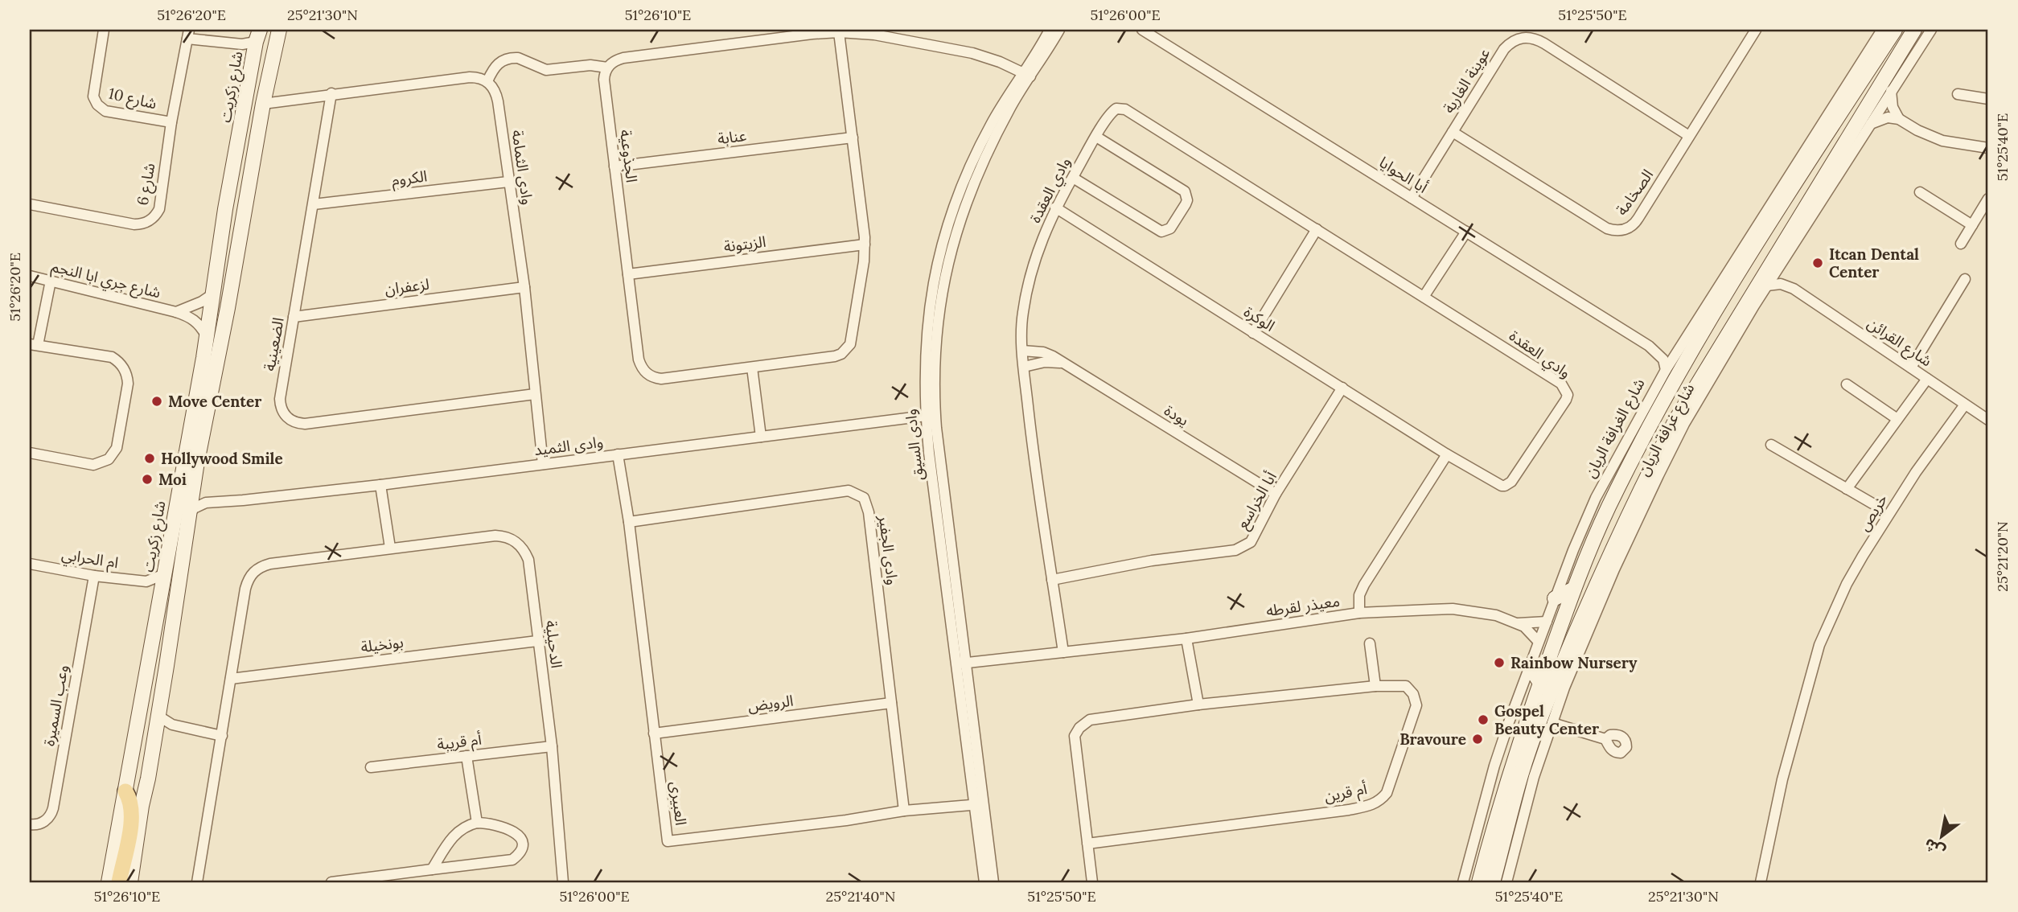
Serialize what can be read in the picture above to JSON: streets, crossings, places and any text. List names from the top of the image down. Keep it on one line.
{"streets":{"main road":["شارع زكريت","شارع الغرافة الريان"],"street":["عوينة الغارية","شارع 10","عنابة","الجذوعية","وادى الثمامة","أبا الحوايا","الكروم","شارع 6","وادي العقدة","الصخامة","الزيتونة","شارع جري ابا النجم","لزعفران","الوكرة","شارع القرائن","الضعينية","يودة","شارع غرافة الريان","وادى السيق","وادى الثميد","أبا الخراسع","خريص","وادى الجفير","ام الحرابي","معيذر لقرطه","بونخيلة","الدحيلية","الرويض","وعب السميرة","أم قريبة","أم قرين","العبيرى"]},"crossings":[["عوينة الغارية","أبا الحوايا"],["عوينة الغارية","الصخامة"],["شارع زكريت","شارع جري ابا النجم"],["شارع زكريت","ام الحرابي"],["شارع 10","شارع 6"],["عنابة","الجذوعية"],["الجذوعية","الزيتونة"],["وادى الثمامة","الكروم"],["وادى الثمامة","لزعفران"],["وادى الثمامة","الضعينية"],["وادى الثمامة","وادى الثميد"],["أبا الحوايا","شارع الغرافة الريان"],["الكروم","الضعينية"],["وادي العقدة","الوكرة"],["وادي العقدة","يودة"],["وادي العقدة","أبا الخراسع"],["وادي العقدة","معيذر لقرطه"],["لزعفران","الضعينية"],["الوكرة","أبا الخراسع"],["شارع القرائن","شارع غرافة الريان"],["شارع القرائن","خريص"],["يودة","أبا الخراسع"],["شارع الغرافة الريان","معيذر لقرطه"],["وادى السيق","وادى الثميد"],["وادى السيق","معيذر لقرطه"],["وادى السيق","العبيرى"],["وادى الثميد","العبيرى"],["وادى الجفير","الرويض"],["وادى الجفير","العبيرى"],["ام الحرابي","وعب السميرة"],["بونخيلة","الدحيلية"],["الدحيلية","أم قريبة"],["الرويض","العبيرى"]],"places":["Itcan Dental Center","Move Center","Hollywood Smile","Moi","Rainbow Nursery","Gospel Beauty Center","Bravoure"],"north":"bottom left","coordinates":["51°26'20\"E","25°21'30\"N","51°26'10\"E","51°26'00\"E","51°25'50\"E","51°25'40\"E","25°21'20\"N","25°21'40\"N"]}
